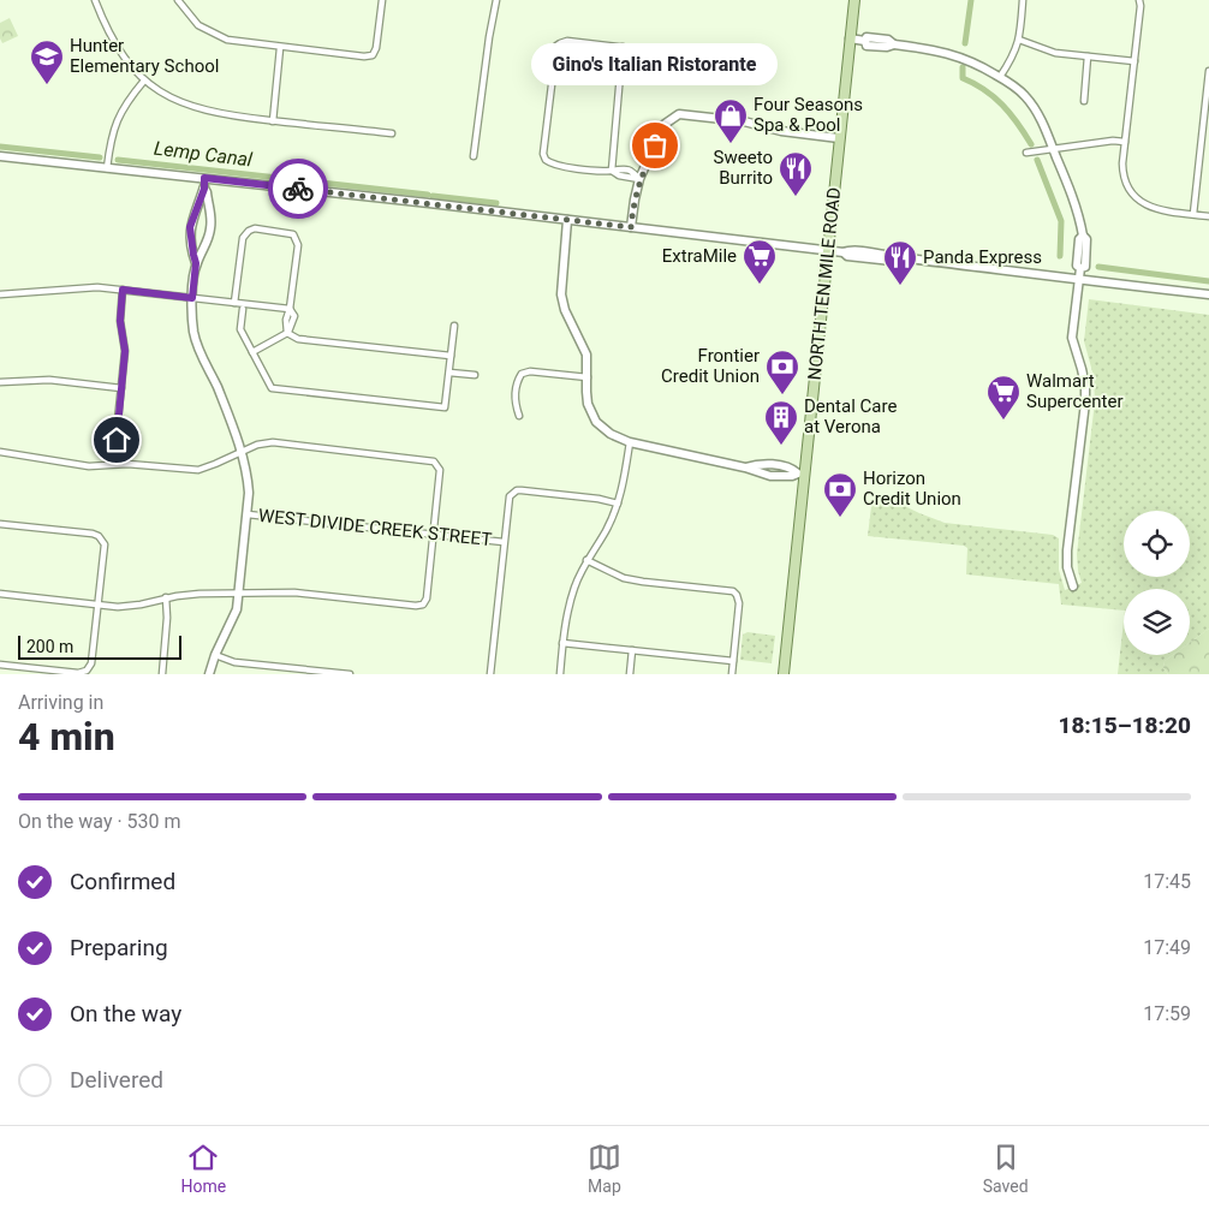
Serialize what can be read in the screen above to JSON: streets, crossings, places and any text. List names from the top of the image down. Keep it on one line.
{"streets":{"main road":["NORTH TEN MILE ROAD"],"street":["WEST DIVIDE CREEK STREET"]},"water":["Lemp Canal"],"places":{"school or university":["Hunter Elementary School"],"shop":["Four Seasons Spa & Pool"],"other":["Gino's Italian Ristorante"],"restaurant":["Sweeto Burrito","Panda Express"],"supermarket":["ExtraMile","Walmart Supercenter"],"bank":["Frontier Credit Union","Horizon Credit Union"],"building":["Dental Care at Verona"]},"scale_bar":"200 m","page":{"bubble":"Gino's Italian Ristorante","scale":"200 m","heading":["4 min","Arriving in","18:15–18:20"],"bar":"On the way · 530 m","list":[["Confirmed","17:45"],["Preparing","17:49"],["On the way","17:59"],"Delivered"],"tabs":["Home","Map","Saved"]}}
